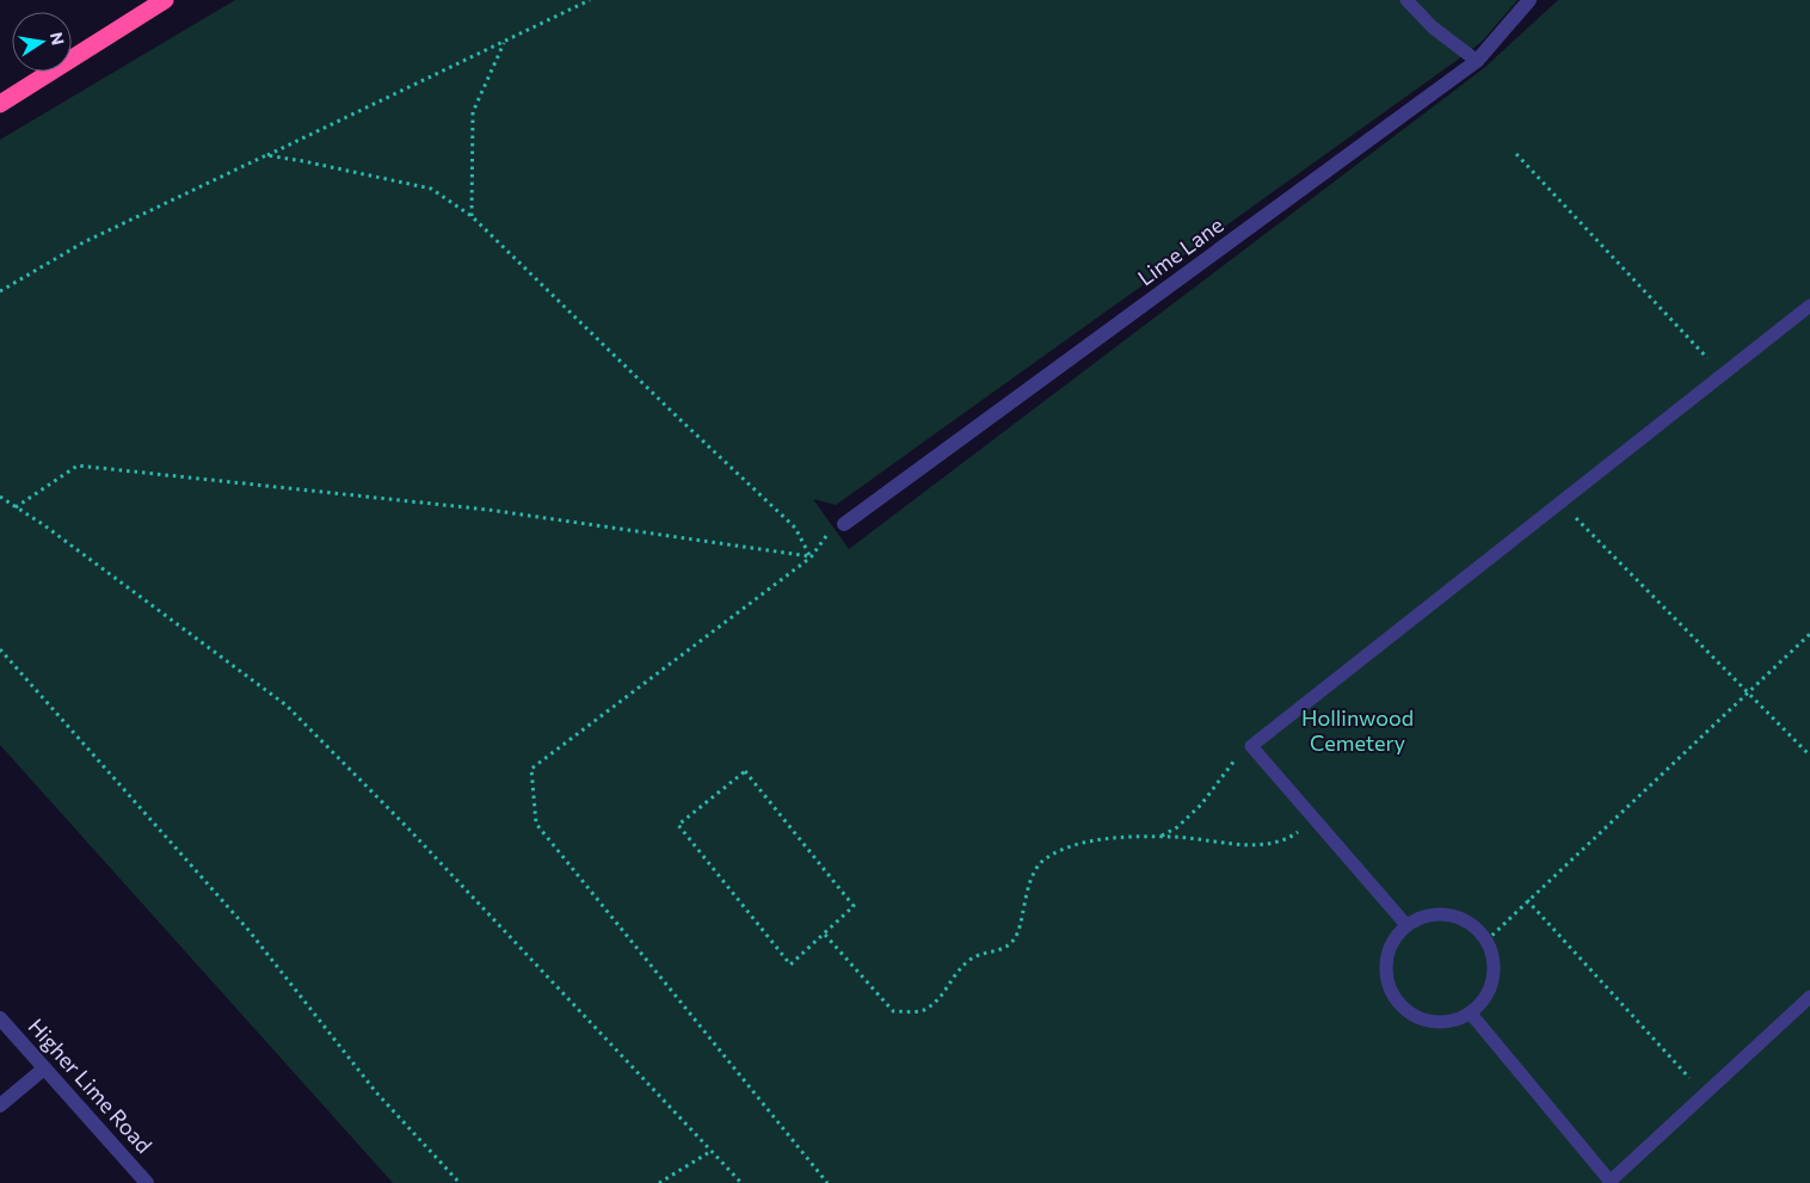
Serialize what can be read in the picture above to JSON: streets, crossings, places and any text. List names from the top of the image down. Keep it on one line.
{"streets":{"street":["Lime Lane","Higher Lime Road"]},"parks":["Hollinwood Cemetery"],"north":"right"}
